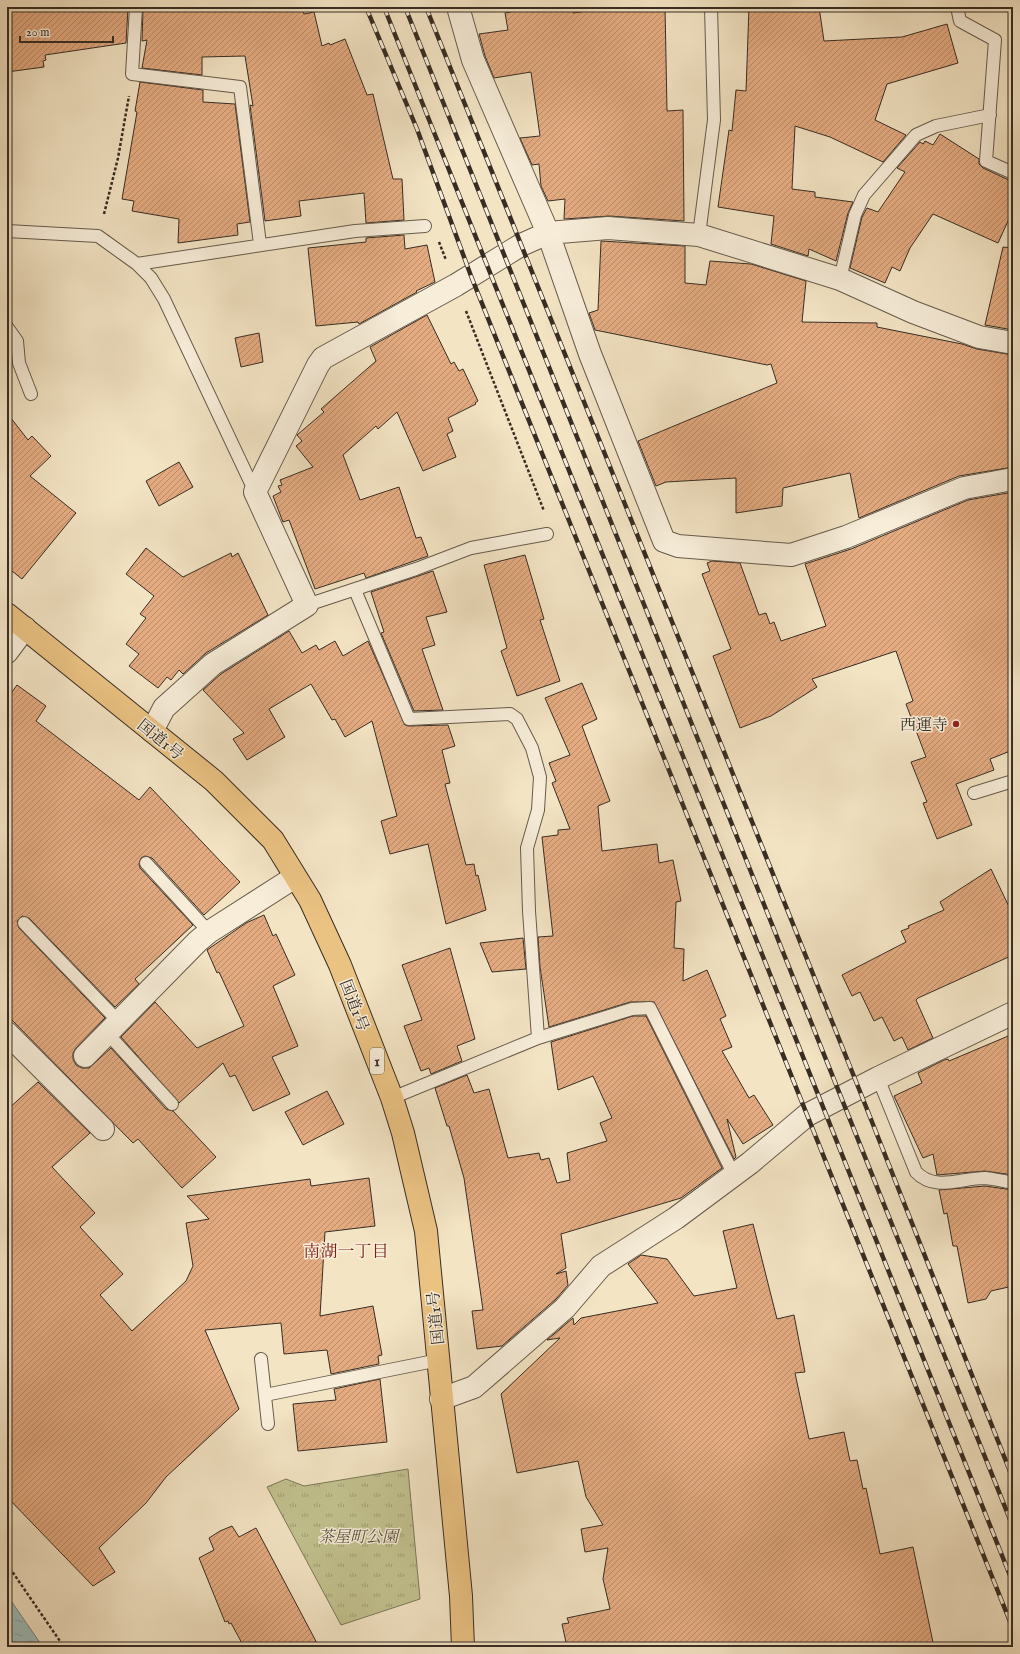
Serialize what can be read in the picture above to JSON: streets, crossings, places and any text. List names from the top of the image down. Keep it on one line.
{"streets":{"highway":["国道1号","1"]},"districts":["南湖一丁目"],"parks":["茶屋町公園"],"places":["西運寺"],"scale_bar":"20 m"}
